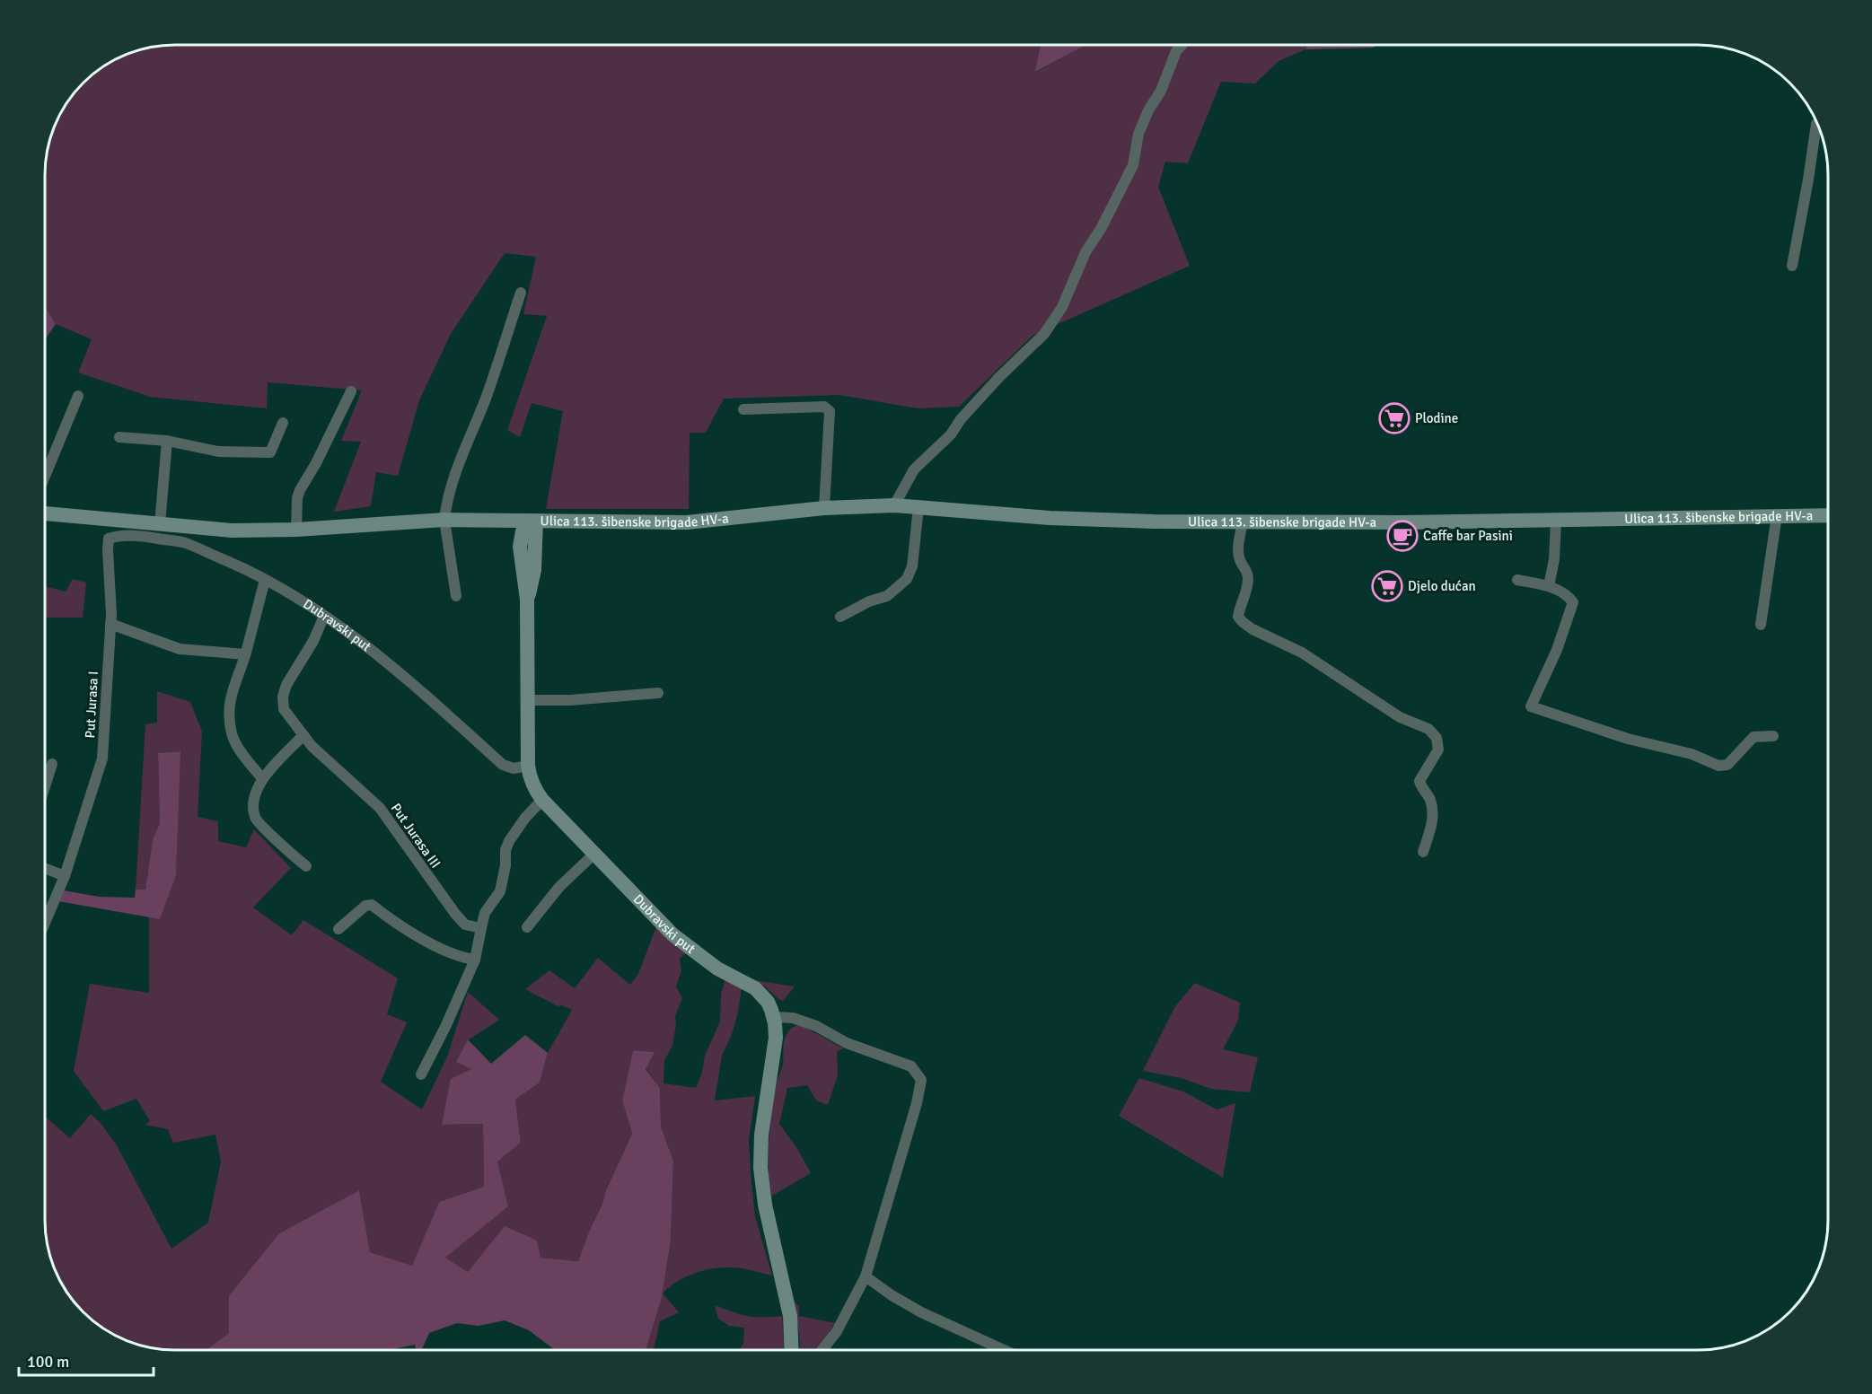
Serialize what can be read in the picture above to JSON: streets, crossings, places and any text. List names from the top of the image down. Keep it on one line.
{"streets":{"main road":["Ulica 113. šibenske brigade HV-a","Dubravski put"],"street":["Put Jurasa I","Put Jurasa III"]},"crossings":[["Ulica 113. šibenske brigade HV-a","Dubravski put"],["Dubravski put","Put Jurasa I"],["Dubravski put","Put Jurasa III"]],"places":{"supermarket":["Plodine","Djelo dućan"],"cafe":["Caffe bar Pasini"]},"scale_bar":"100 m"}
